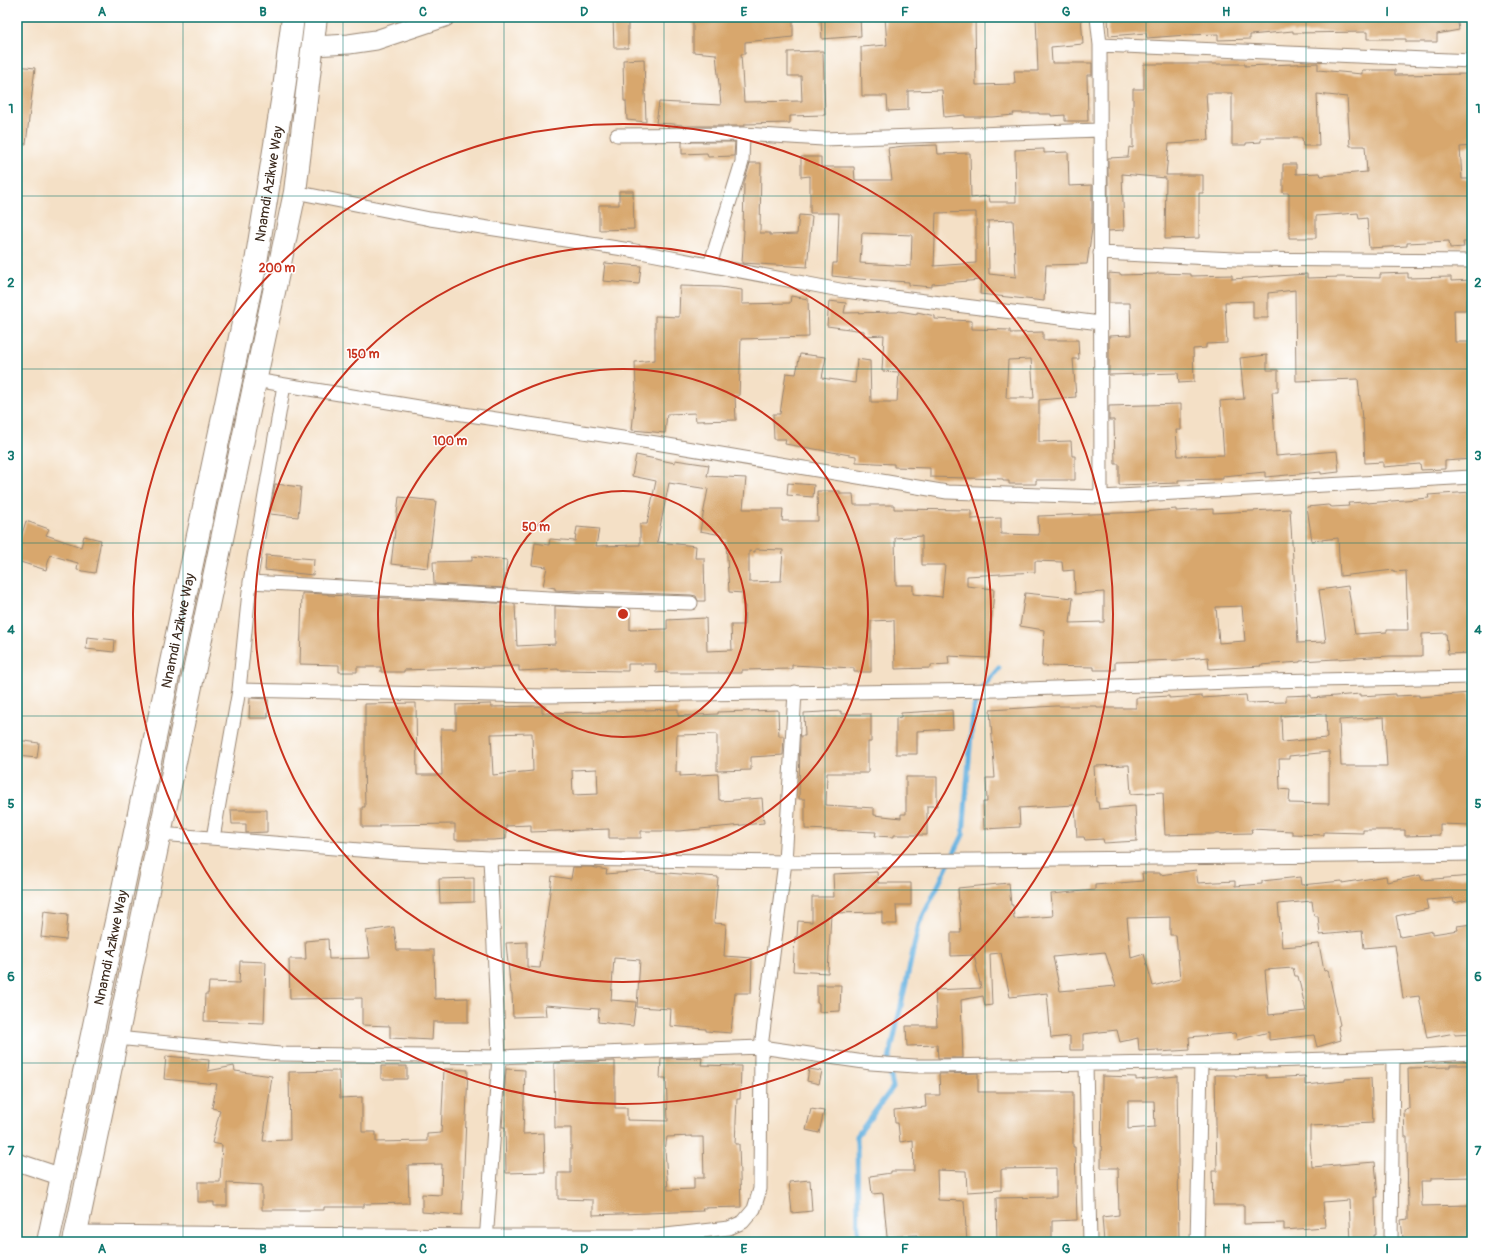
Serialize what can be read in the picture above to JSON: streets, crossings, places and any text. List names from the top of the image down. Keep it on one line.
{"streets":{"highway":["Nnamdi Azikwe Way"]},"grid":{"columns":["A","B","C","D","E","F","G","H","I"],"rows":["1","2","3","4","5","6","7"]},"rings":["200 m","150 m","100 m","50 m"]}
